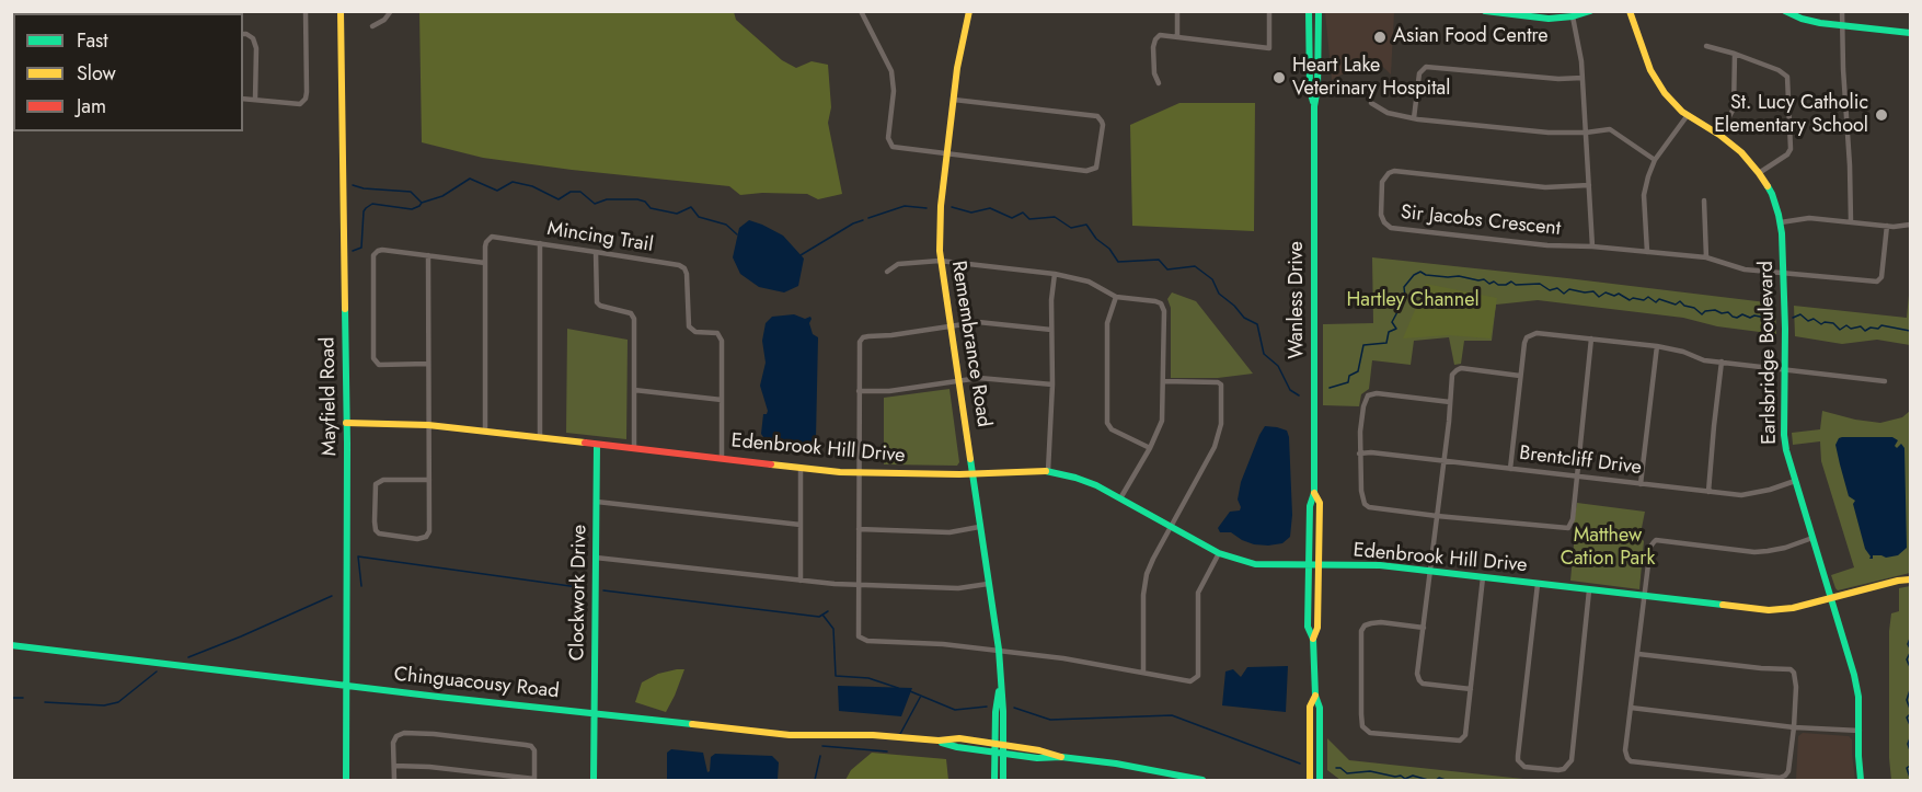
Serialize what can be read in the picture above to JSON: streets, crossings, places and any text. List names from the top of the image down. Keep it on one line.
{"streets":{"street":["Sir Jacobs Crescent","Mincing Trail","Wanless Drive","Remembrance Road","Earlsbridge Boulevard","Mayfield Road","Edenbrook Hill Drive","Brentcliff Drive","Clockwork Drive","Chinguacousy Road"]},"crossings":[["Sir Jacobs Crescent","Earlsbridge Boulevard"],["Mincing Trail","Edenbrook Hill Drive"],["Wanless Drive","Edenbrook Hill Drive"],["Remembrance Road","Edenbrook Hill Drive"],["Remembrance Road","Chinguacousy Road"],["Earlsbridge Boulevard","Edenbrook Hill Drive"],["Earlsbridge Boulevard","Brentcliff Drive"],["Mayfield Road","Edenbrook Hill Drive"],["Mayfield Road","Chinguacousy Road"],["Edenbrook Hill Drive","Clockwork Drive"],["Clockwork Drive","Chinguacousy Road"]],"parks":["Hartley Channel","Matthew Cation Park"],"places":["Asian Food Centre","Heart Lake Veterinary Hospital","St. Lucy Catholic Elementary School"],"legend":["Fast","Slow","Jam"]}
